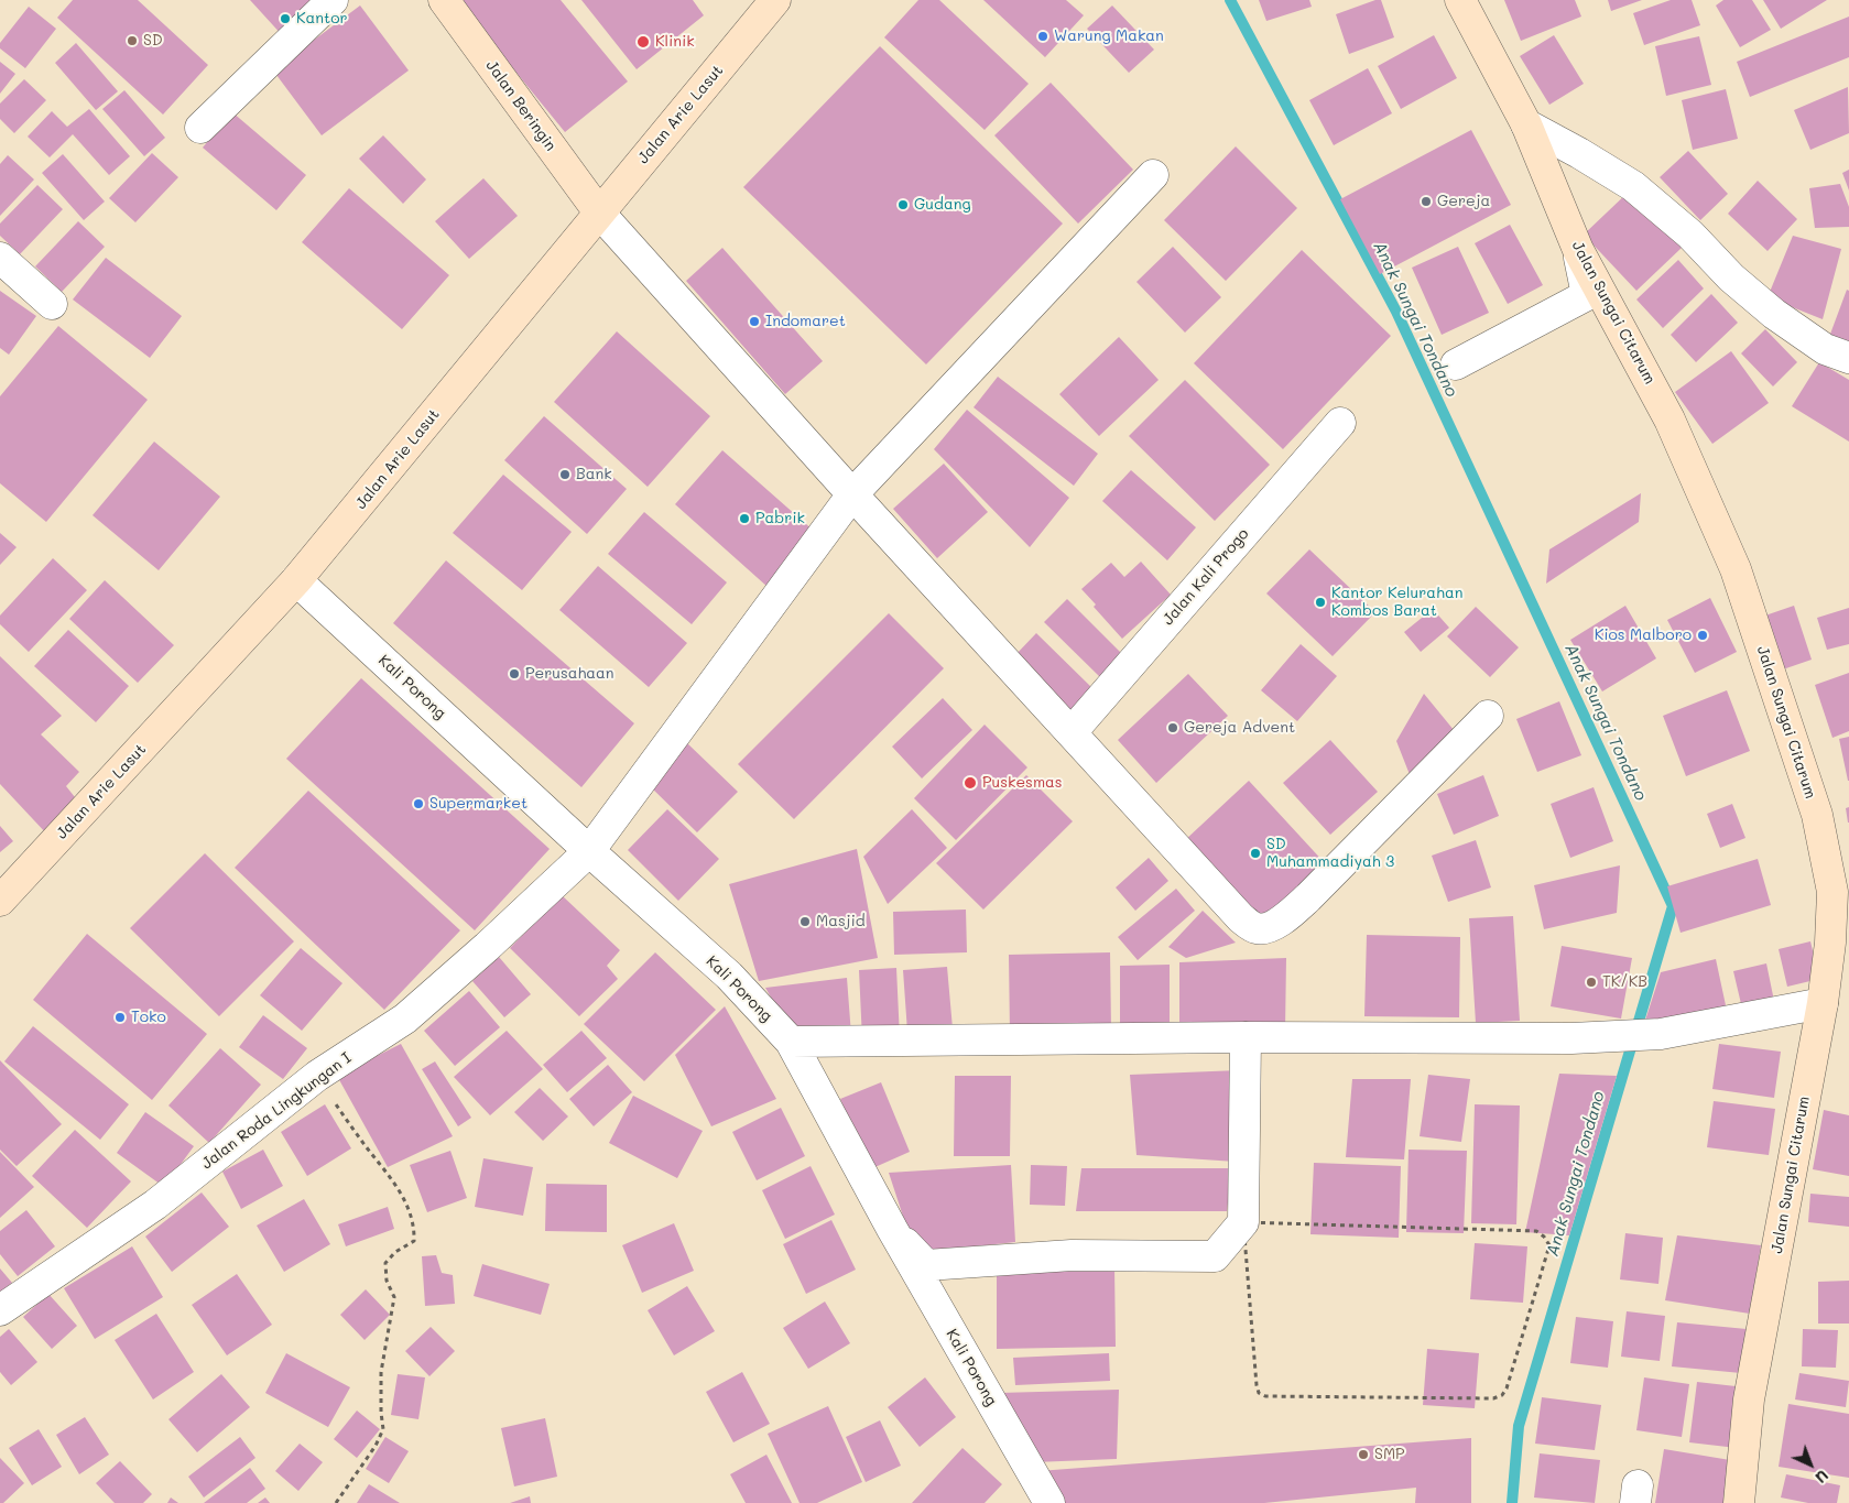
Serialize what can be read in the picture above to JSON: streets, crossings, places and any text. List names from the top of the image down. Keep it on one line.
{"streets":{"street":["Jalan Beringin","Jalan Arie Lasut","Jalan Sungai Citarum","Jalan Kali Progo","Kali Porong","Jalan Roda Lingkungan I"]},"crossings":[["Jalan Beringin","Jalan Arie Lasut"],["Jalan Arie Lasut","Kali Porong"],["Kali Porong","Jalan Roda Lingkungan I"]],"water":["Anak Sungai Tondano"],"places":["Kantor","Warung Makan","SD","Klinik","Gereja","Gudang","Indomaret","Bank","Pabrik","Kantor Kelurahan Kombos Barat","Kios Malboro","Perusahaan","Gereja Advent","Puskesmas","Supermarket","SD Muhammadiyah 3","Masjid","TK/KB","Toko","SMP"],"north":"bottom right"}
